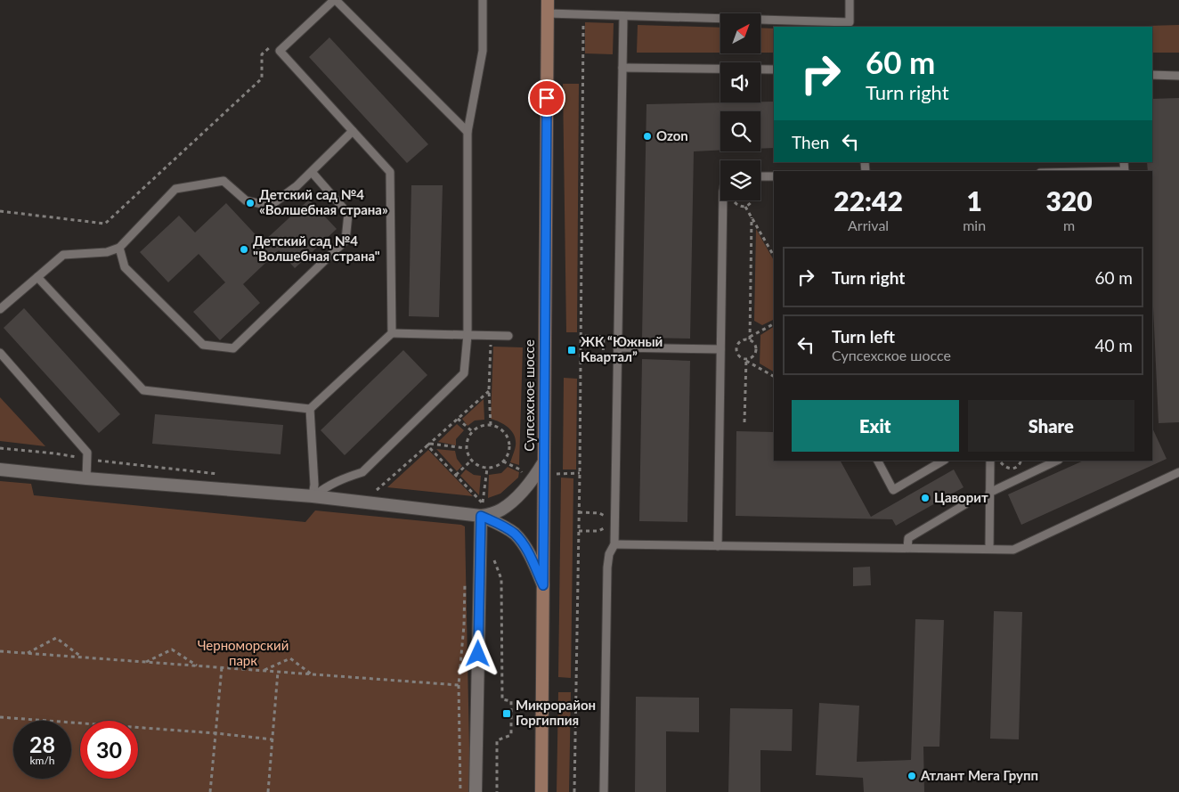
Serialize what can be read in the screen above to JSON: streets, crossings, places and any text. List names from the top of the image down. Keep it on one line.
{"streets":{"main road":["Супсехское шоссе"]},"parks":["Черноморский парк"],"places":{"other":["Ozon","Детский сад №4 «Волшебная страна»","Детский сад №4 \"Волшебная страна\"","Цаворит","Атлант Мега Групп"],"transit":["ЖК “Южный Квартал”","Микрорайон Горгиппия"]},"north":"top right","page":{"turn":["60 m","Turn right"],"then":"Then","eta":["22:42","Arrival","1","min","320","m"],"list":[{"name":"Turn right","value":"60 m"},{"name":"Turn left","note":"Супсехское шоссе","value":"40 m"}],"buttons":["Exit","Share"],"speed":"28 km/h","limit":"30"}}
